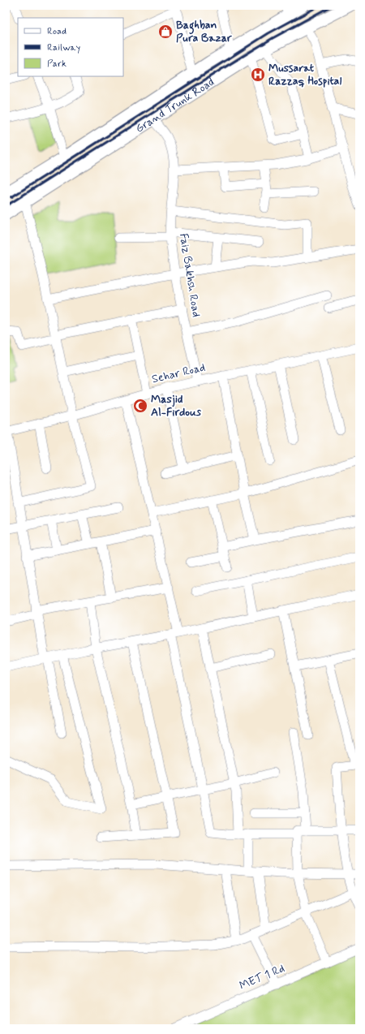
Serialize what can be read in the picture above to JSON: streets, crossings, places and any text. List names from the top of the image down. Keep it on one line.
{"streets":{"main road":["Grand Trunk Road"],"street":["Faiz Bakhsh Road","Sehar Road","MET 1 Rd"]},"crossings":[["Grand Trunk Road","Faiz Bakhsh Road"],["Faiz Bakhsh Road","Sehar Road"]],"places":{"shop":["Baghban Pura Bazar"],"hospital":["Mussarat Razzaq Hospital"],"mosque":["Masjid Al-Firdous"]},"legend":["Road","Railway","Park"]}
